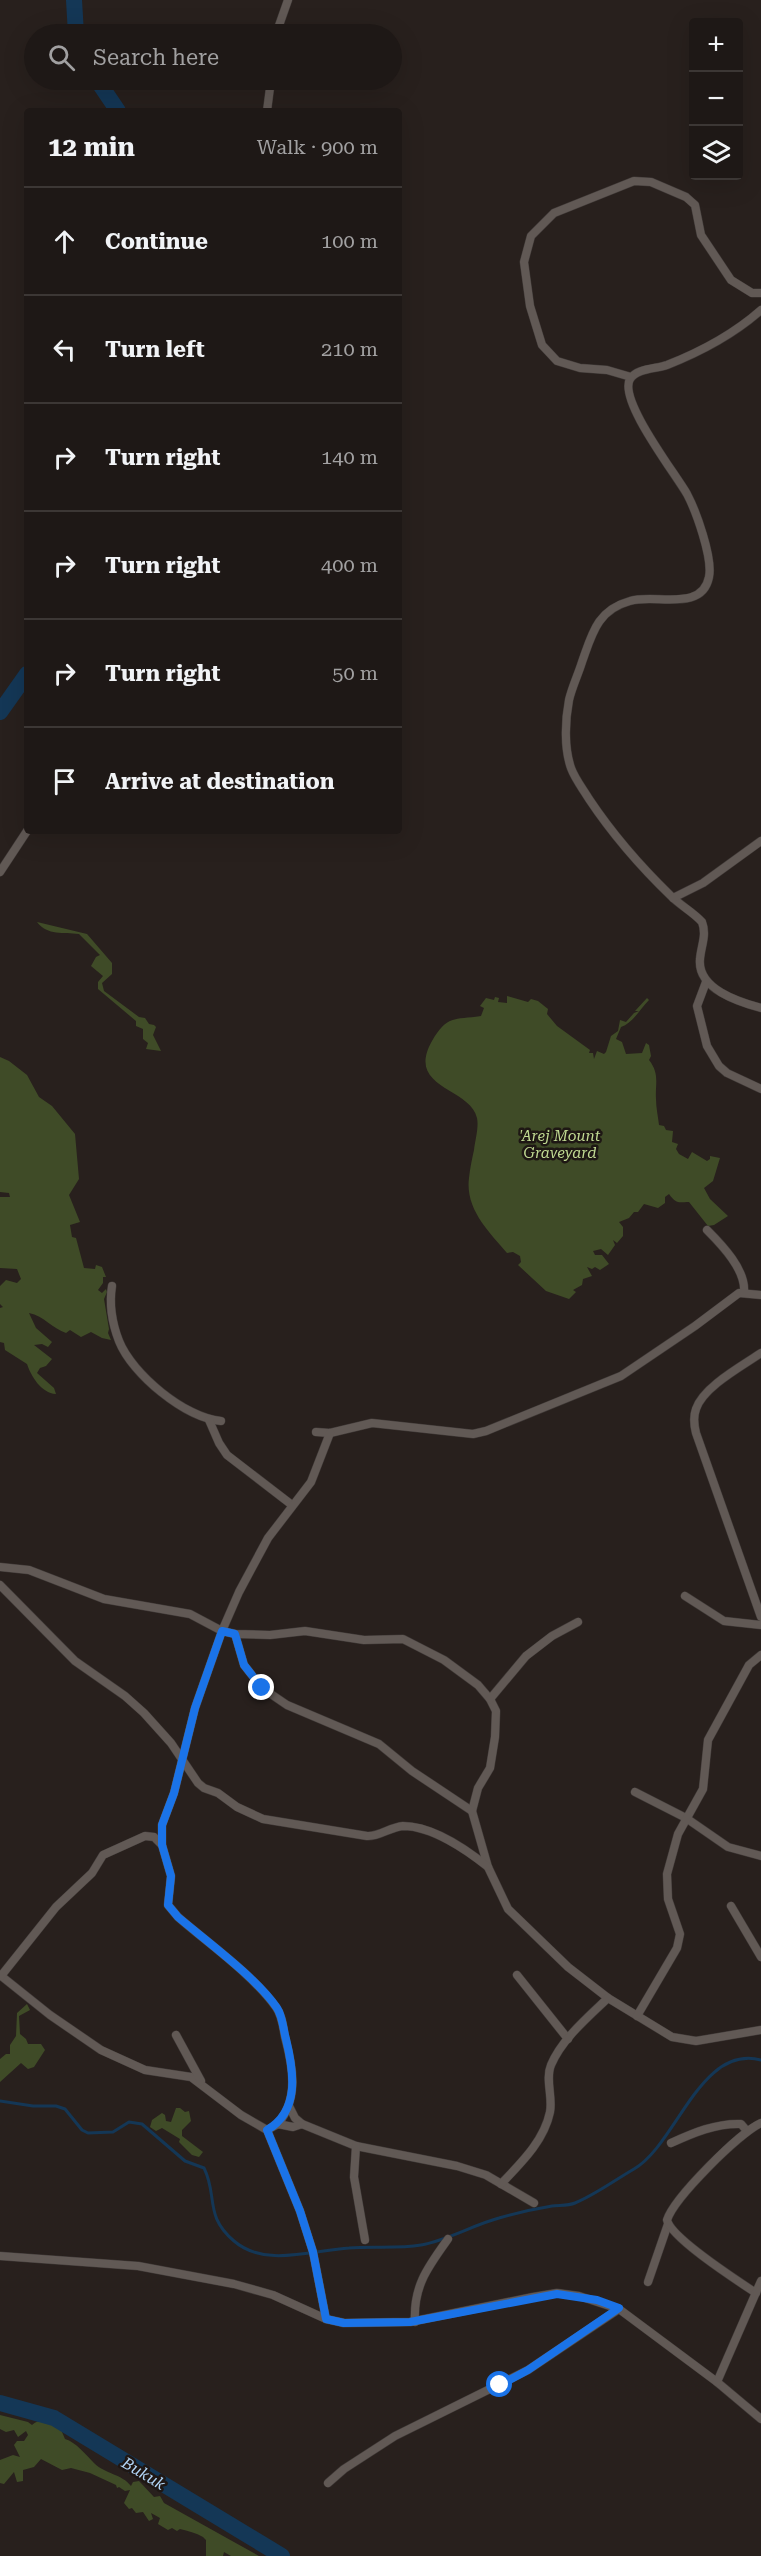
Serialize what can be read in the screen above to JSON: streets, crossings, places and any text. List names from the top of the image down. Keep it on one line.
{"water":["Bukuk"],"parks":["'Arej Mount Graveyard"],"page":{"map_buttons":["+","−"],"search":"Search here","heading":["12 min","Walk · 900 m"],"list":[["Continue","100 m"],["Turn left","210 m"],["Turn right","140 m"],["Turn right","400 m"],["Turn right","50 m"],"Arrive at destination"]}}
